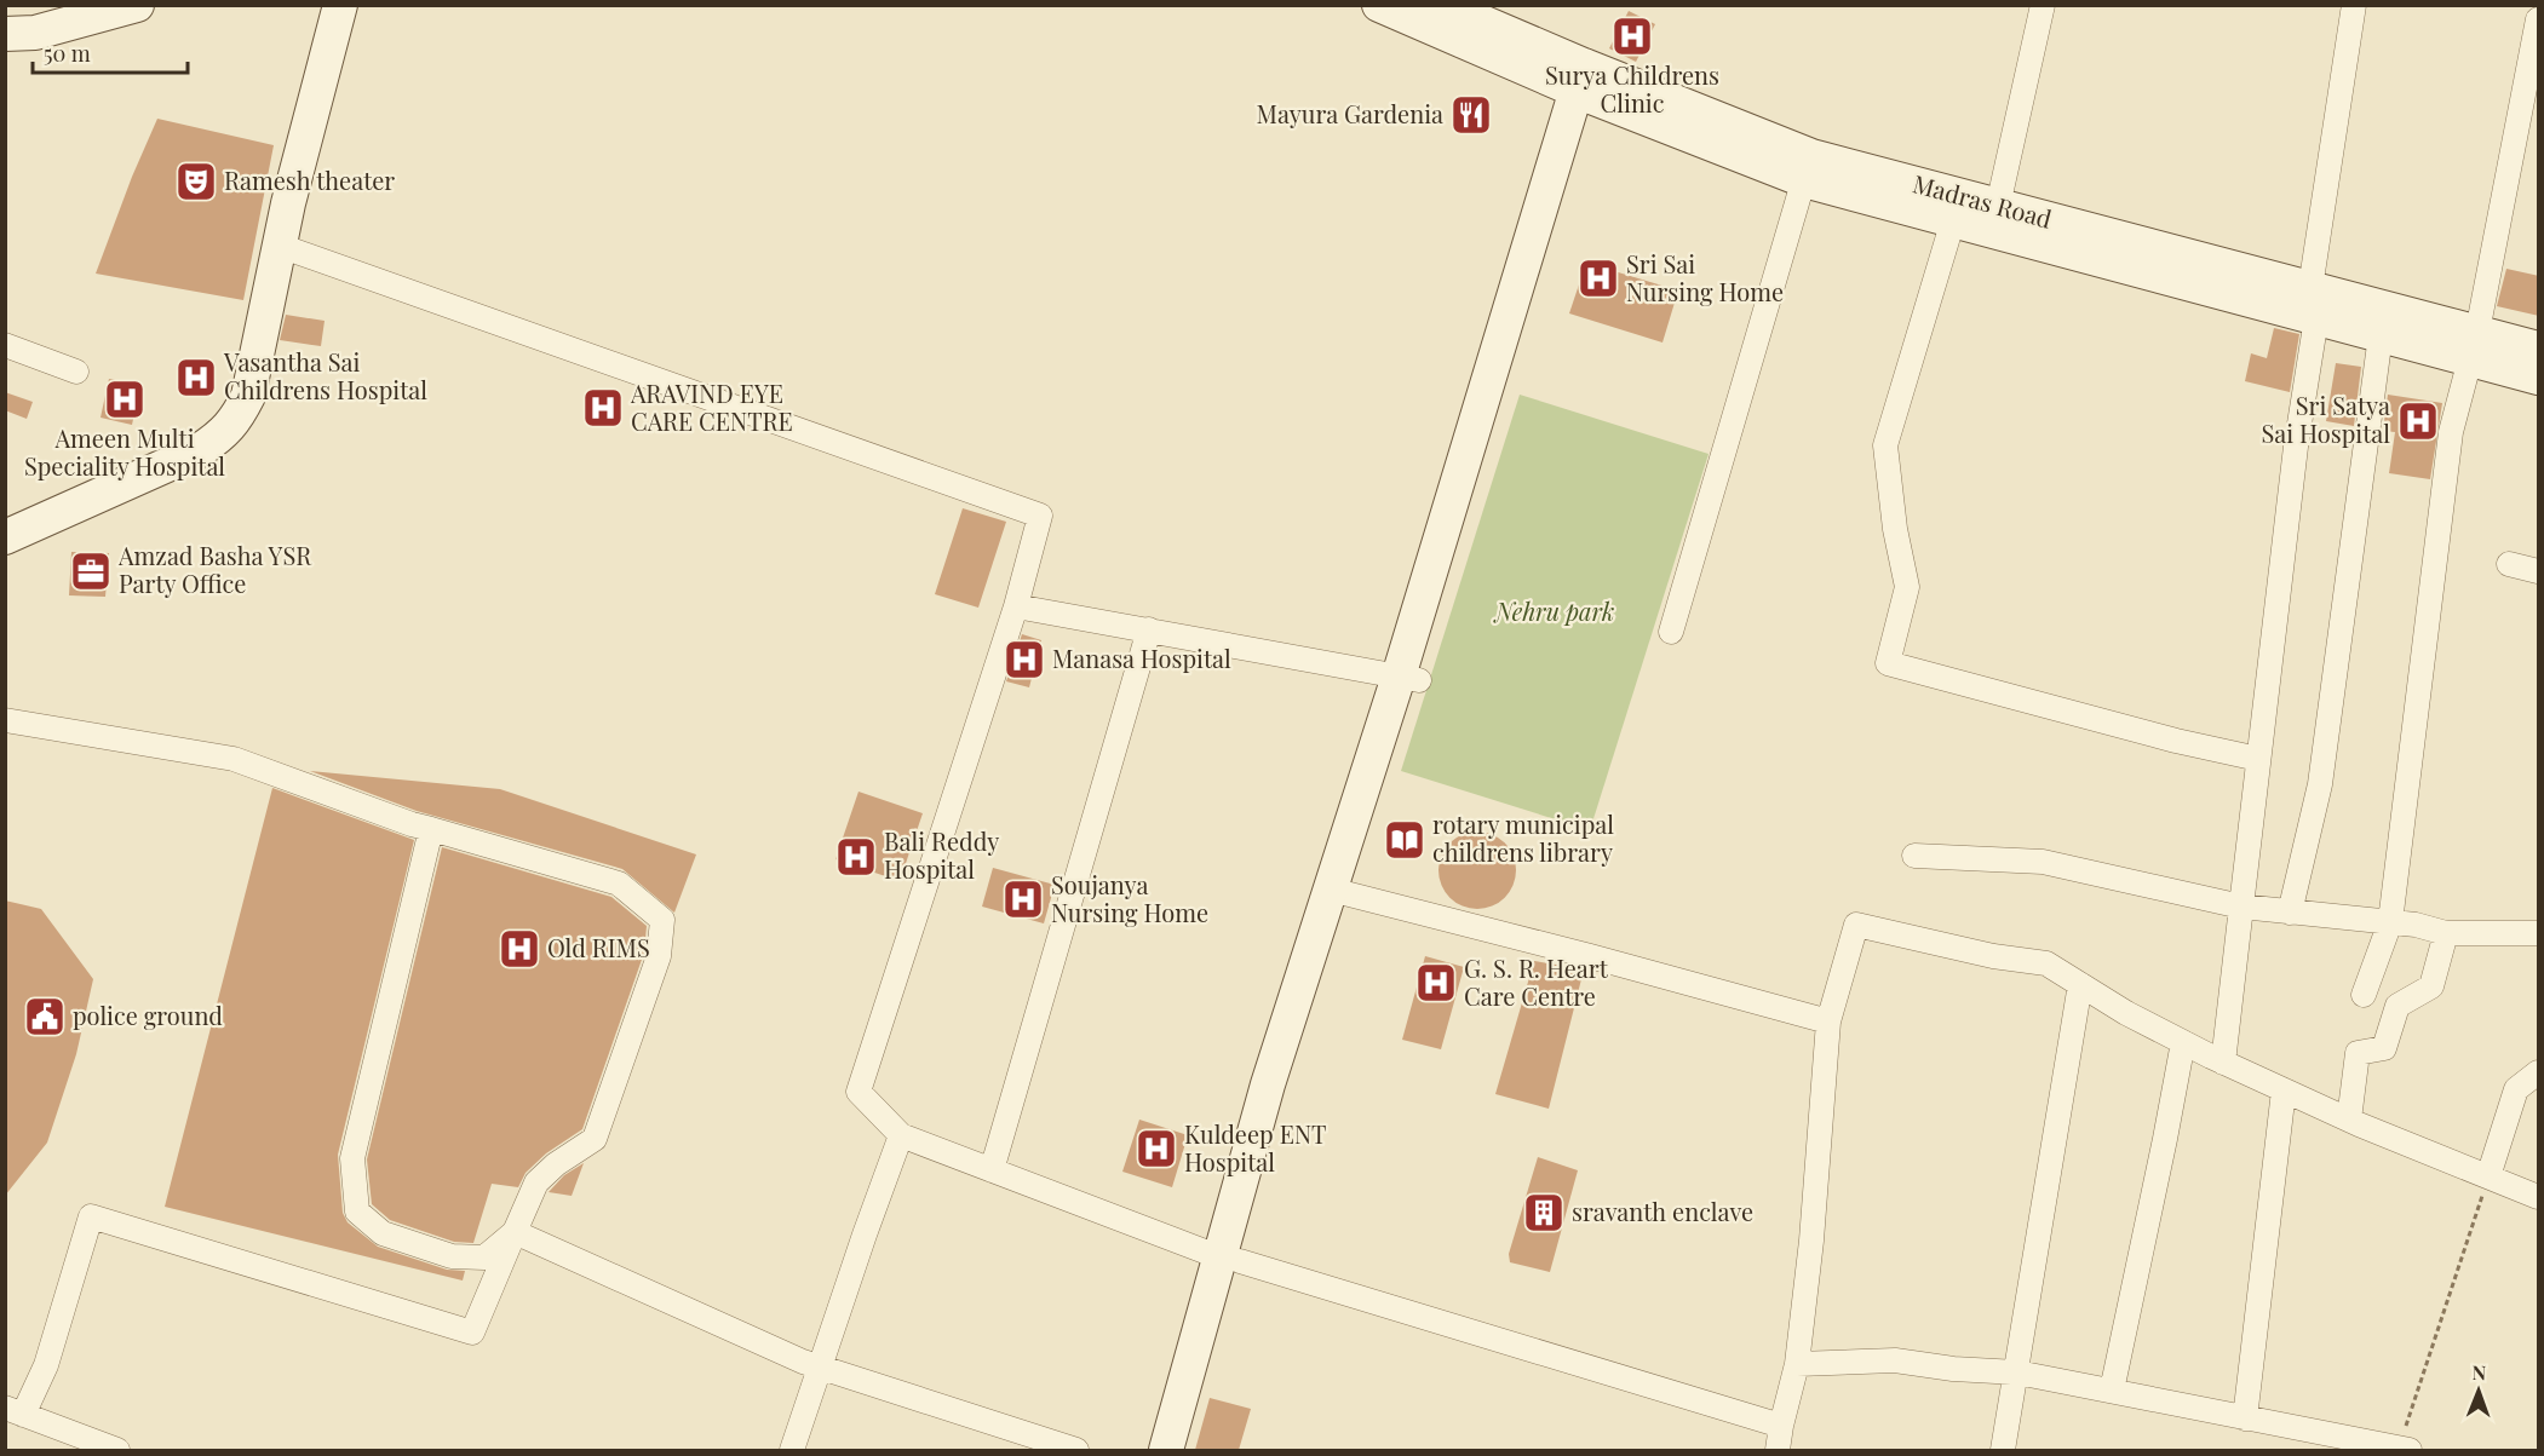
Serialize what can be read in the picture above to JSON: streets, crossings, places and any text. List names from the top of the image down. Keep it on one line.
{"streets":{"main road":["Madras Road"]},"parks":["Nehru park"],"places":{"hospital":["Surya Childrens Clinic","Sri Sai Nursing Home","Vasantha Sai Childrens Hospital","Ameen Multi Speciality Hospital","ARAVIND EYE CARE CENTRE","Sri Satya Sai Hospital","Manasa Hospital","Bali Reddy Hospital","Soujanya Nursing Home","Old RIMS","G. S. R. Heart Care Centre","Kuldeep ENT Hospital"],"restaurant":["Mayura Gardenia"],"theatre":["Ramesh theater"],"office":["Amzad Basha YSR Party Office"],"library":["rotary municipal childrens library"],"public building":["police ground"],"building":["sravanth enclave"]},"scale_bar":"50 m","north":"top"}
